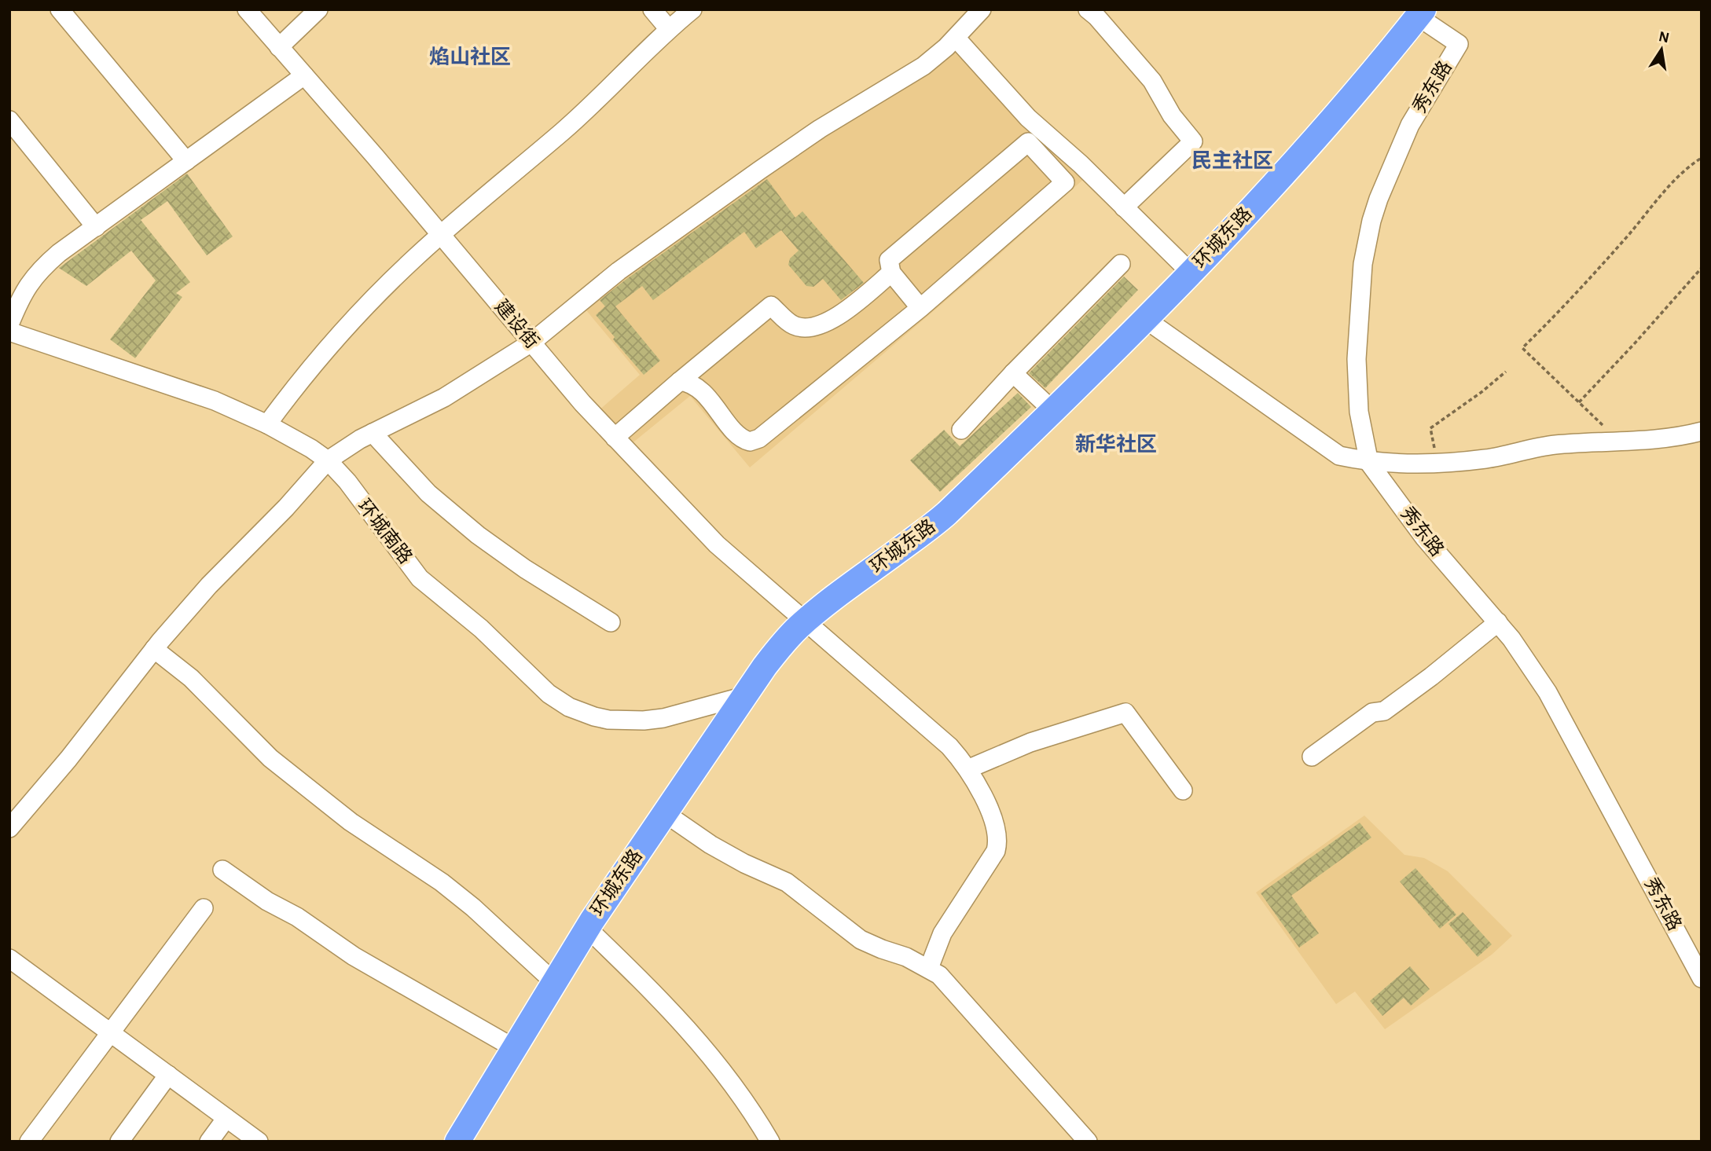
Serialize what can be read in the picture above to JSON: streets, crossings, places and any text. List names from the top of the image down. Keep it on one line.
{"streets":{"highway":["环城东路"],"street":["秀东路","建设街","环城南路"]},"crossings":[["秀东路","环城东路"],["环城东路","建设街"],["环城东路","环城南路"]],"districts":["焰山社区","民主社区","新华社区"],"north":"top"}
